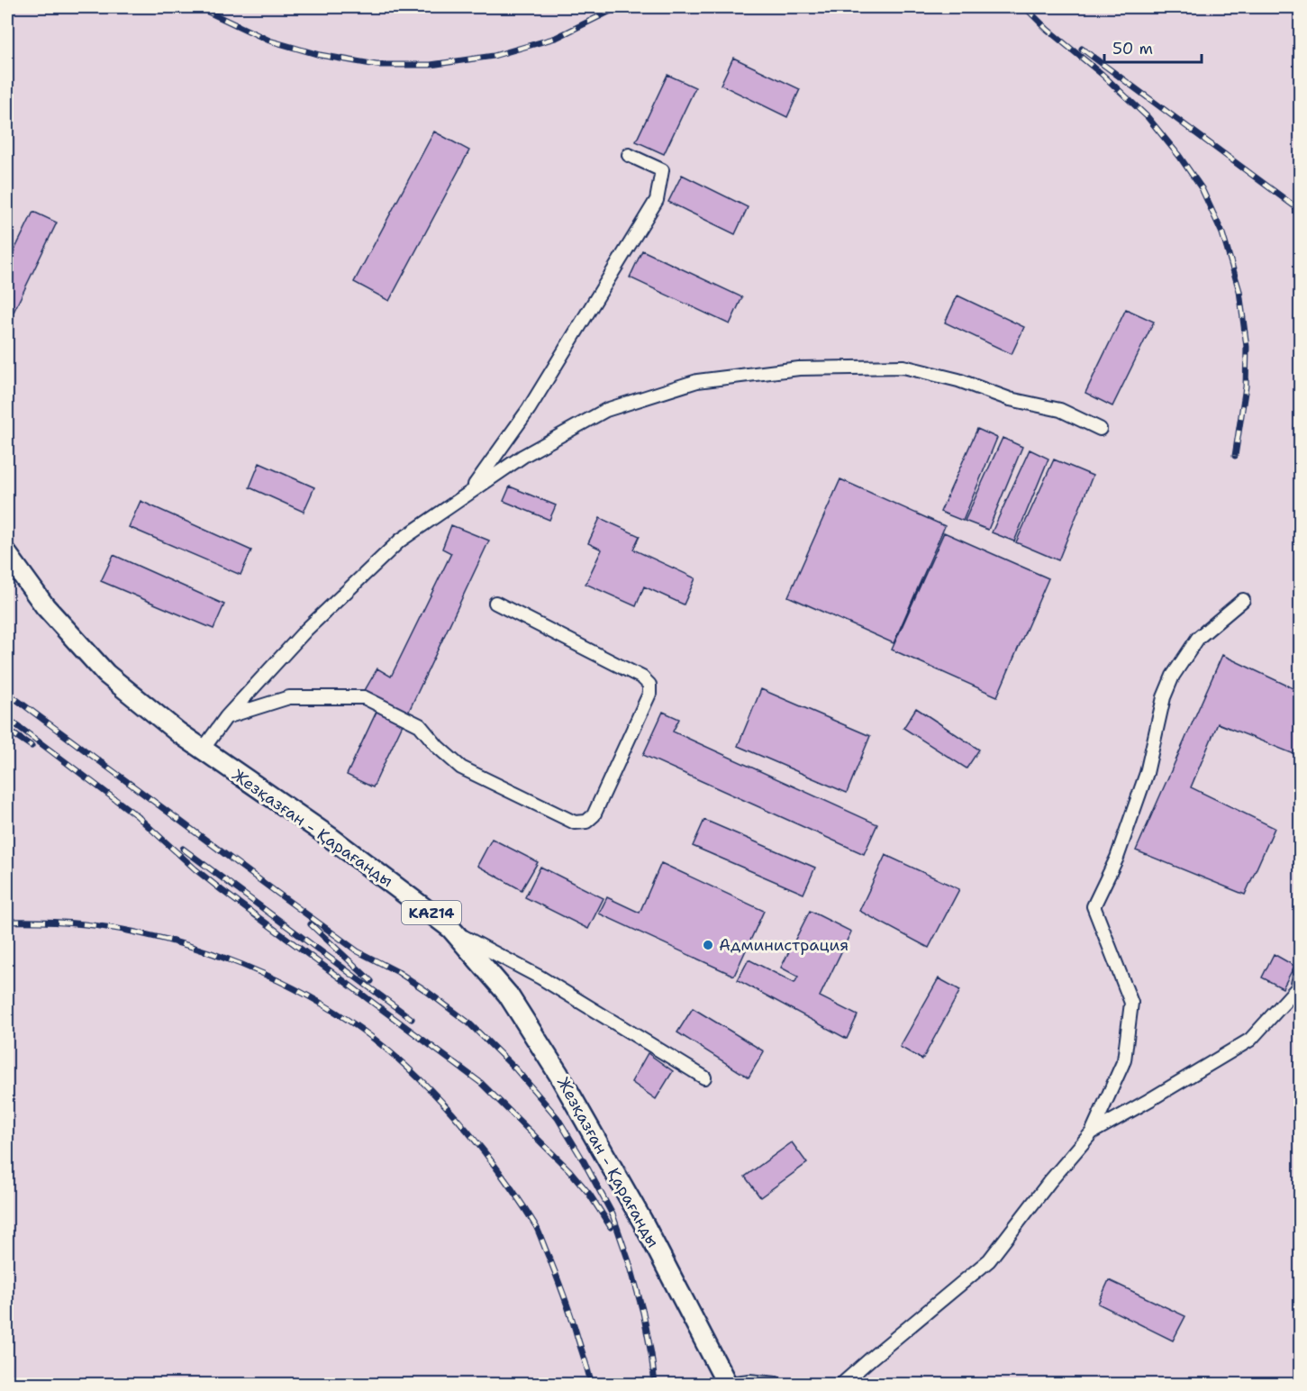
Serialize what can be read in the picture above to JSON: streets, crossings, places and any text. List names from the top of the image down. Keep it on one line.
{"streets":{"highway":["Жезқазған - Қарағанды","KAZ14"]},"places":["Администрация"],"scale_bar":"50 m"}
